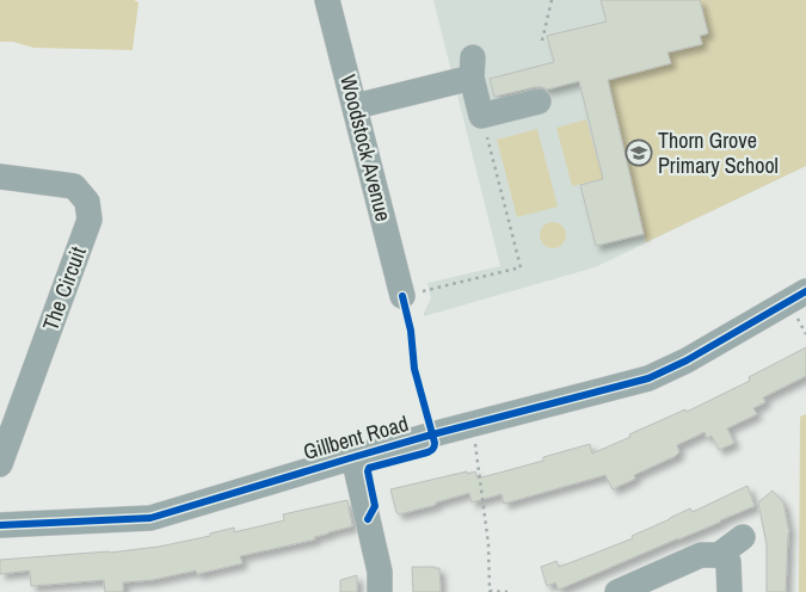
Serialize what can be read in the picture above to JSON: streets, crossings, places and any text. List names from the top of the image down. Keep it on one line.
{"streets":{"street":["Woodstock Avenue","The Circuit","Gillbent Road"]},"places":{"school or university":["Thorn Grove Primary School"]}}
